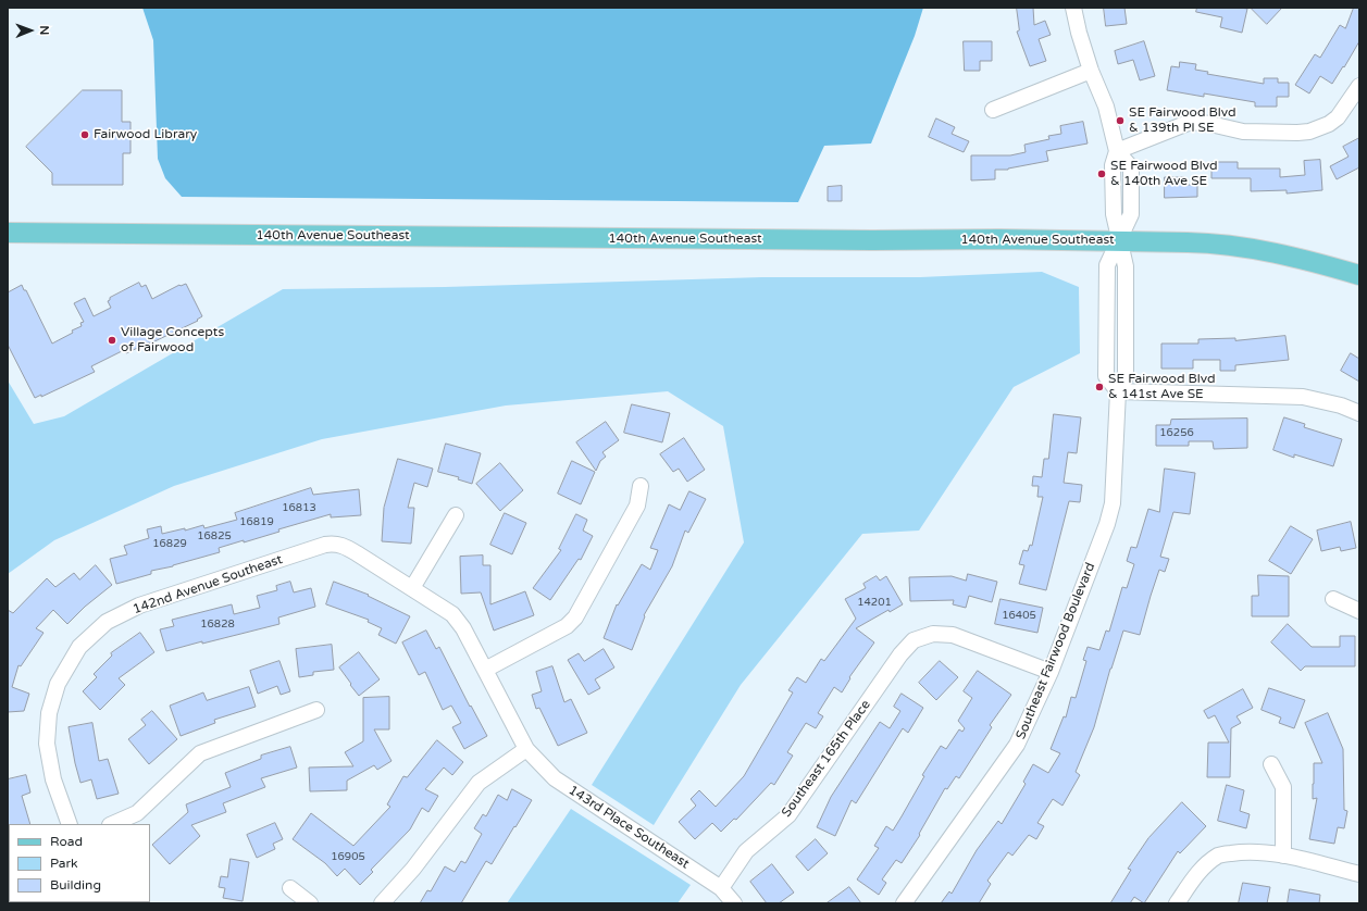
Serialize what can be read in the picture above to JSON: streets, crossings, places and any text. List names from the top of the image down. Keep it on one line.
{"streets":{"main road":["140th Avenue Southeast"],"street":["142nd Avenue Southeast","Southeast Fairwood Boulevard","Southeast 165th Place","143rd Place Southeast"]},"crossings":[["142nd Avenue Southeast","143rd Place Southeast"],["Southeast Fairwood Boulevard","Southeast 165th Place"],["Southeast 165th Place","143rd Place Southeast"]],"places":["SE Fairwood Blvd & 139th Pl SE","Fairwood Library","SE Fairwood Blvd & 140th Ave SE","Village Concepts of Fairwood","SE Fairwood Blvd & 141st Ave SE"],"house_numbers":["16256","16813","16819","16825","16829","14201","16405","16828","16905"],"legend":["Road","Park","Building"],"north":"right"}
